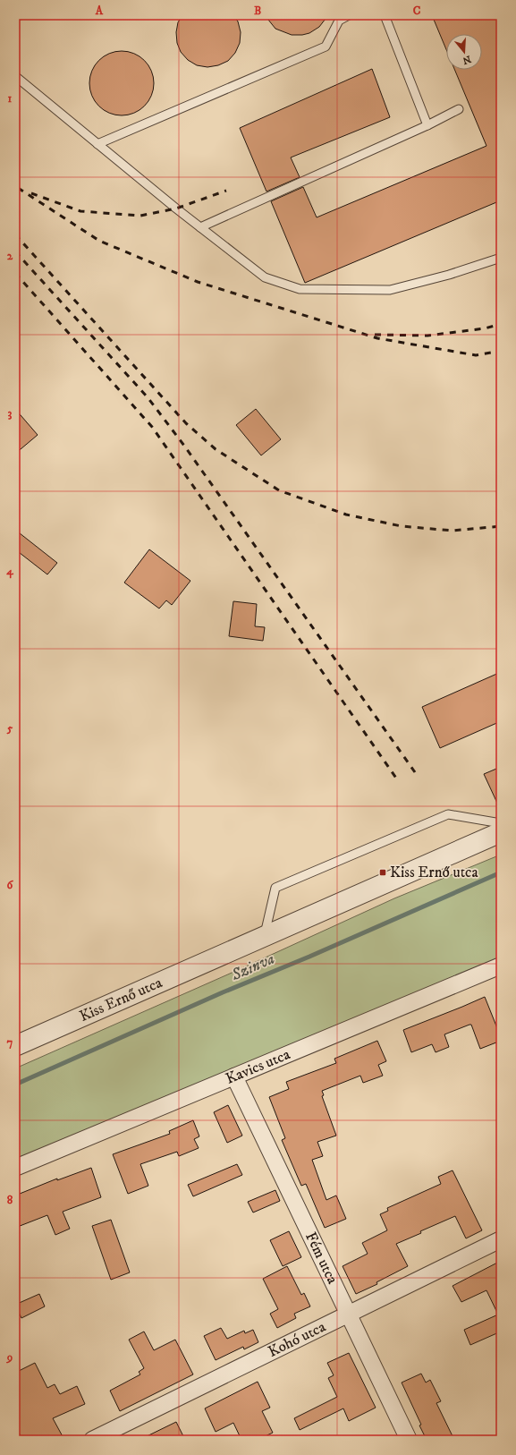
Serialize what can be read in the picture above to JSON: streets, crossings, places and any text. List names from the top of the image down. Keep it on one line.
{"streets":{"street":["Kiss Ernő utca","Kavics utca","Fém utca","Kohó utca"]},"crossings":[["Kavics utca","Fém utca"],["Fém utca","Kohó utca"]],"water":["Szinva"],"places":{"transit":["Kiss Ernő utca"]},"north":"bottom","grid":{"columns":["A","B","C"],"rows":["1","2","3","4","5","6","7","8","9"]}}
